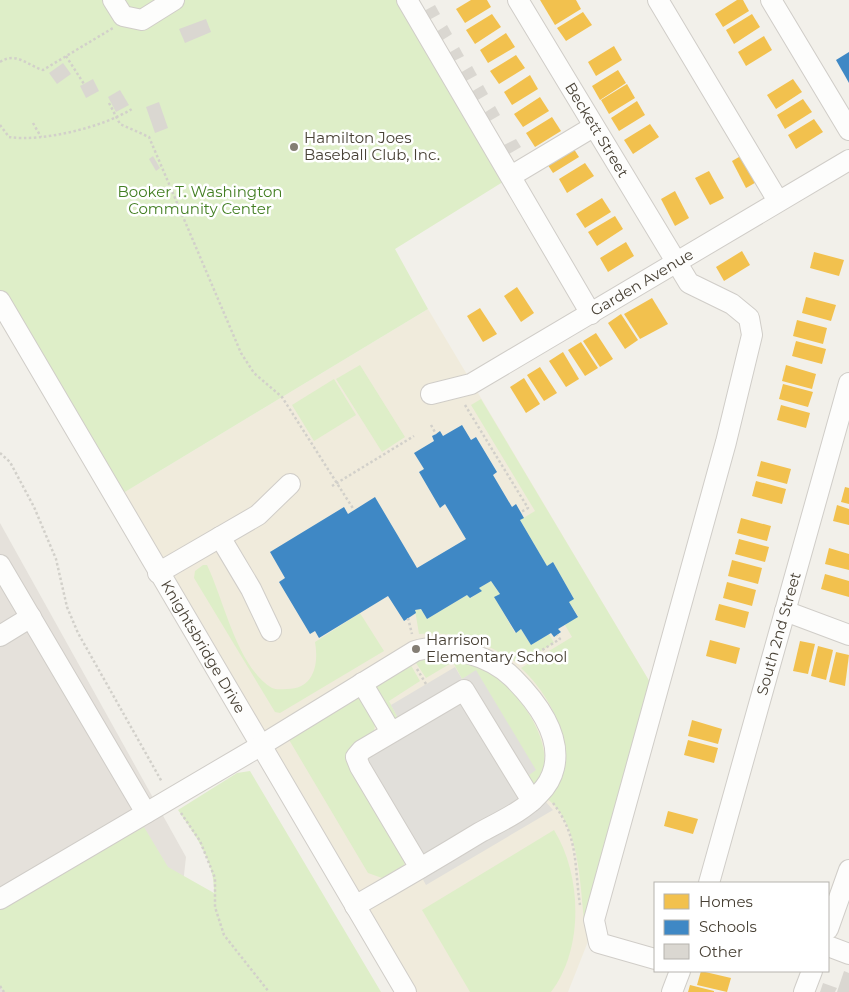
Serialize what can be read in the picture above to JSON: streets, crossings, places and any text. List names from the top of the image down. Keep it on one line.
{"streets":{"street":["Beckett Street","Garden Avenue","South 2nd Street","Knightsbridge Drive"]},"crossings":[["Beckett Street","Garden Avenue"]],"parks":["Booker T. Washington Community Center"],"places":["Hamilton Joes Baseball Club, Inc.","Harrison Elementary School"],"legend":["Homes","Schools","Other"]}
